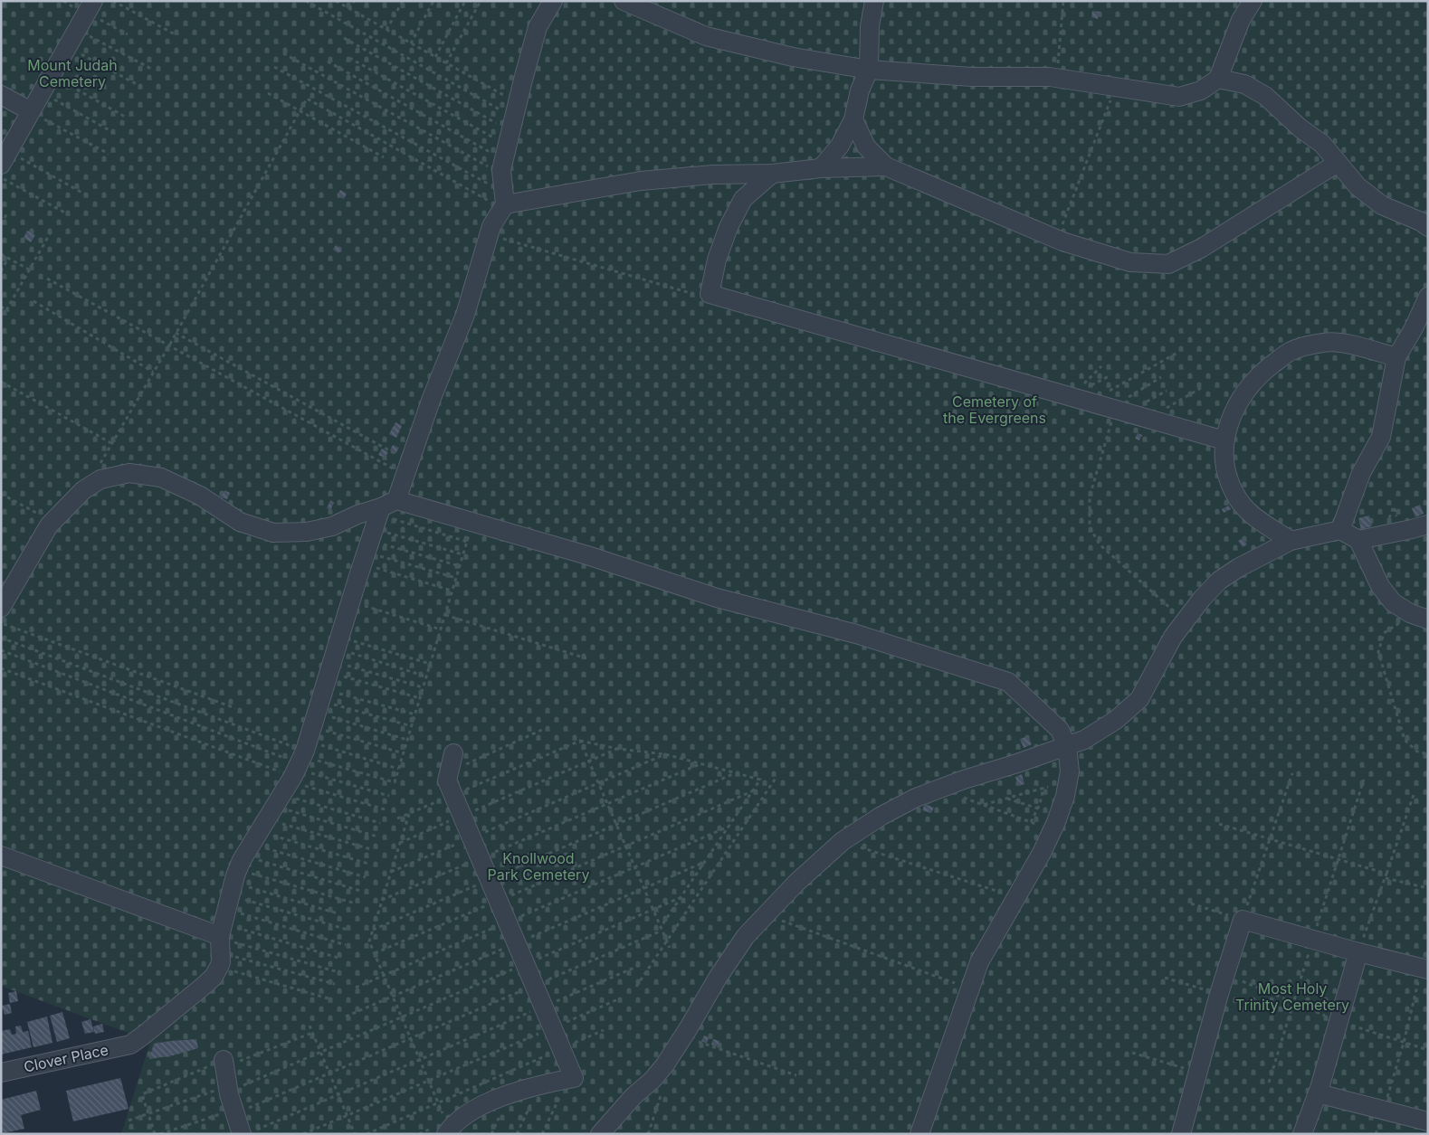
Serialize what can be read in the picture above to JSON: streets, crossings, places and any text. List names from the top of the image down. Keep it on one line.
{"streets":{"street":["Clover Place"]},"parks":["Mount Judah Cemetery","Cemetery of the Evergreens","Knollwood Park Cemetery","Most Holy Trinity Cemetery"]}
